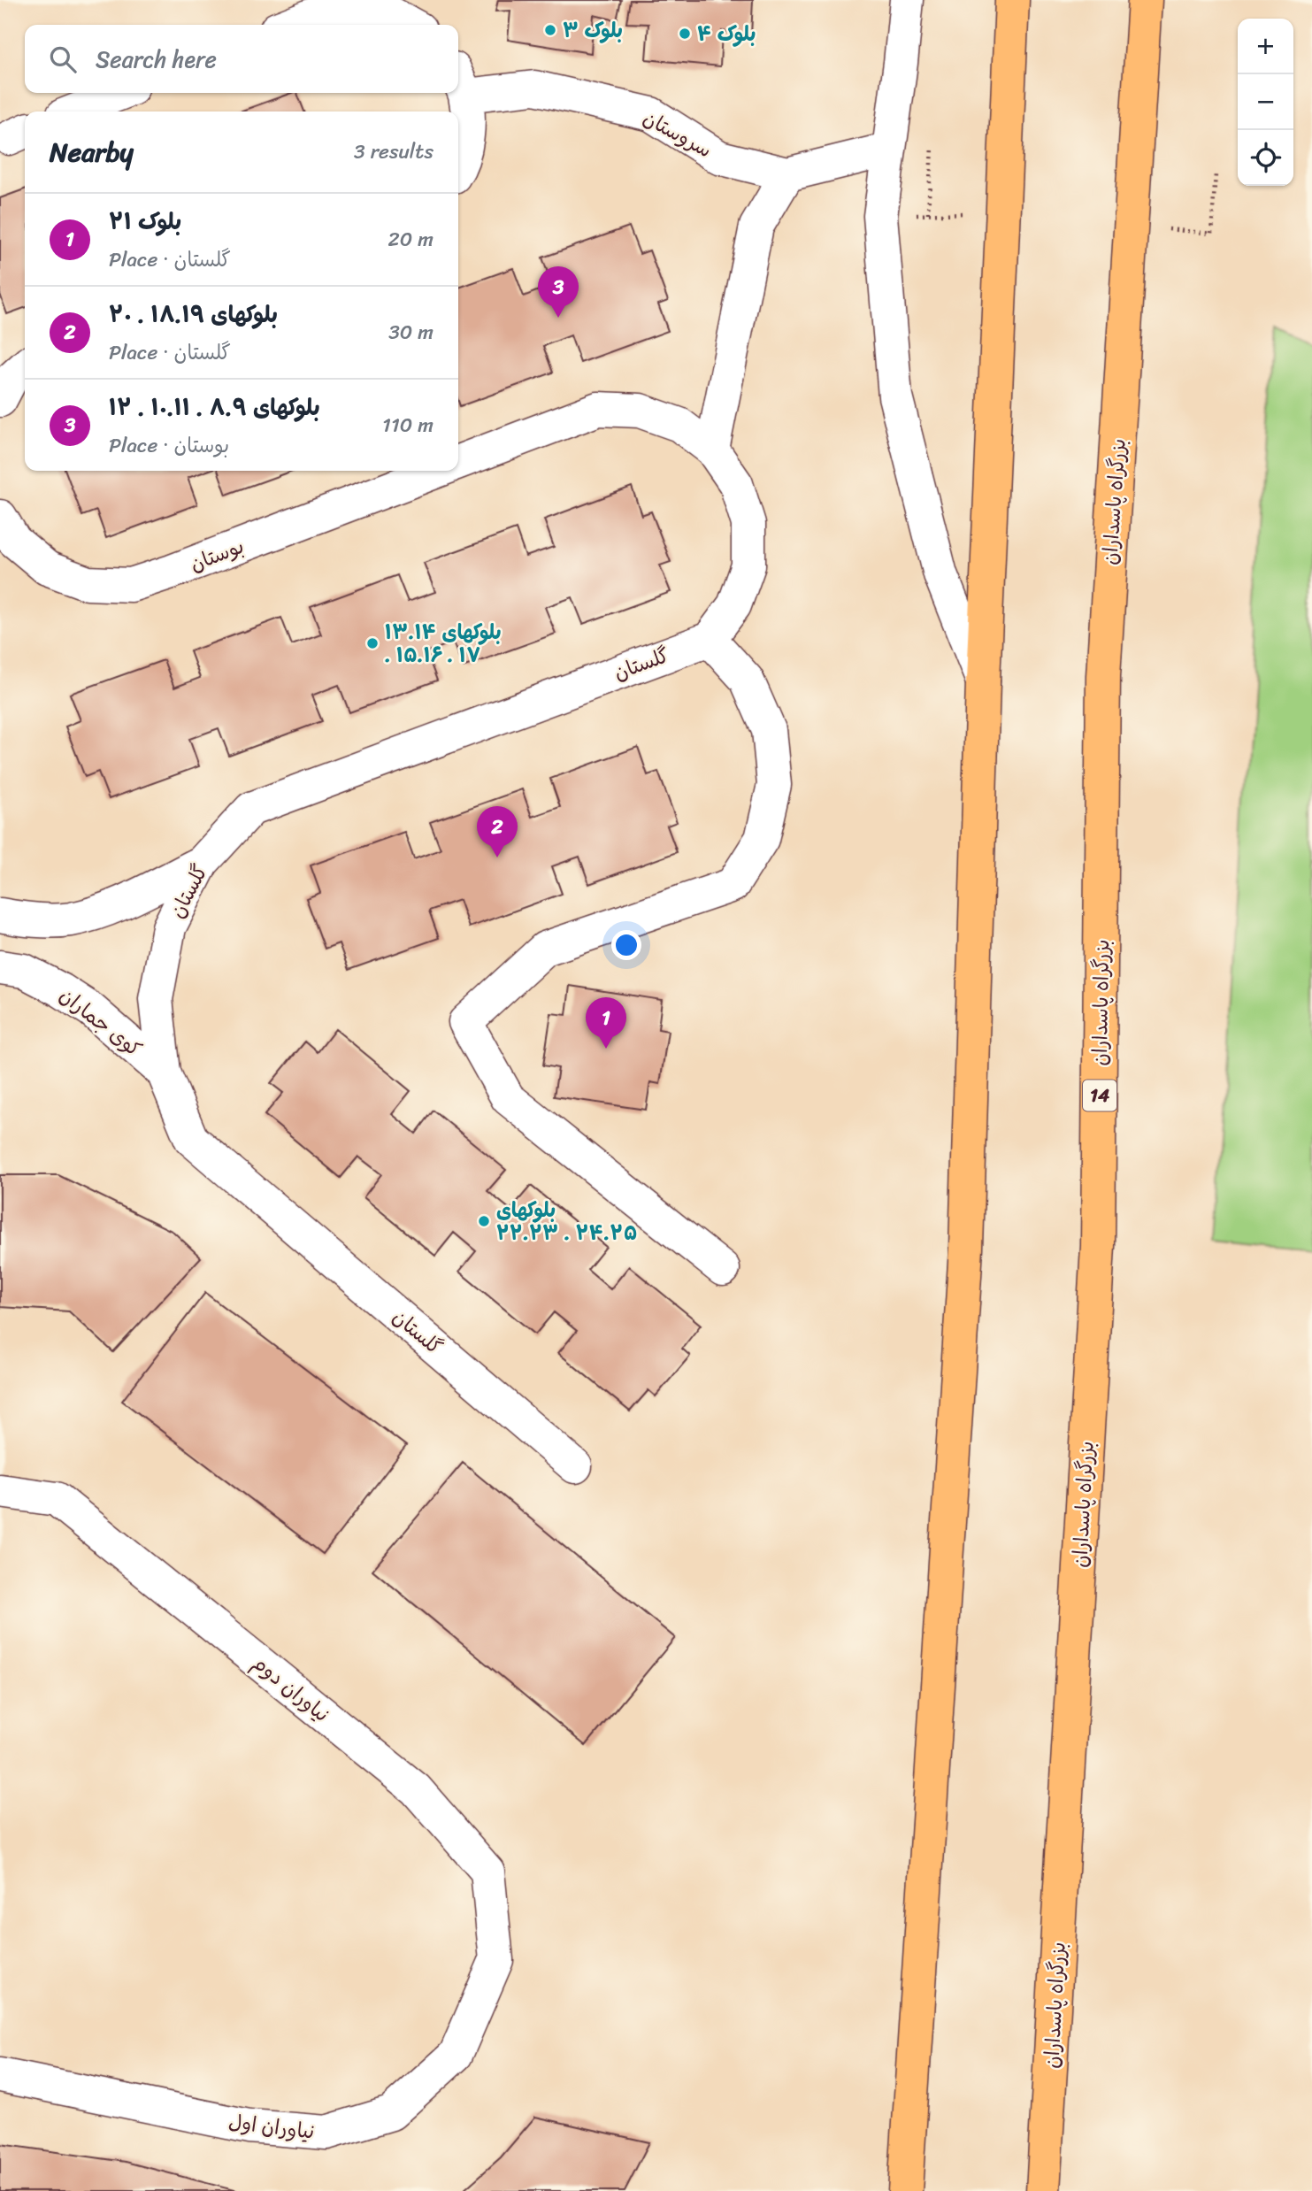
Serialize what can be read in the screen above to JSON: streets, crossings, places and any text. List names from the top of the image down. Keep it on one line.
{"streets":{"highway":["بزرگراه پاسداران","14"],"street":["سروستان","بوستان","گلستان","کوی جماران","نیاوران دوم","نیاوران اول"]},"crossings":[["گلستان","کوی جماران"],["نیاوران دوم","نیاوران اول"]],"places":["بلوک ۳","بلوک ۴","بلوکهای ۱۳.۱۴ . ۱۵.۱۶ . ۱۷","بلوکهای ۲۲.۲۳ . ۲۴.۲۵"],"page":{"map_buttons":["+","−"],"search":"Search here","heading":["Nearby","3 results"],"list":[{"mark":"1","name":"بلوک ۲۱","note":"Place · گلستان","value":"20 m"},{"mark":"2","name":"بلوکهای ۱۸.۱۹ . ۲۰","note":"Place · گلستان","value":"30 m"},{"mark":"3","name":"بلوکهای ۸.۹ . ۱۰.۱۱ . ۱۲","note":"Place · بوستان","value":"110 m"}],"pins":["3","2","1"]}}
